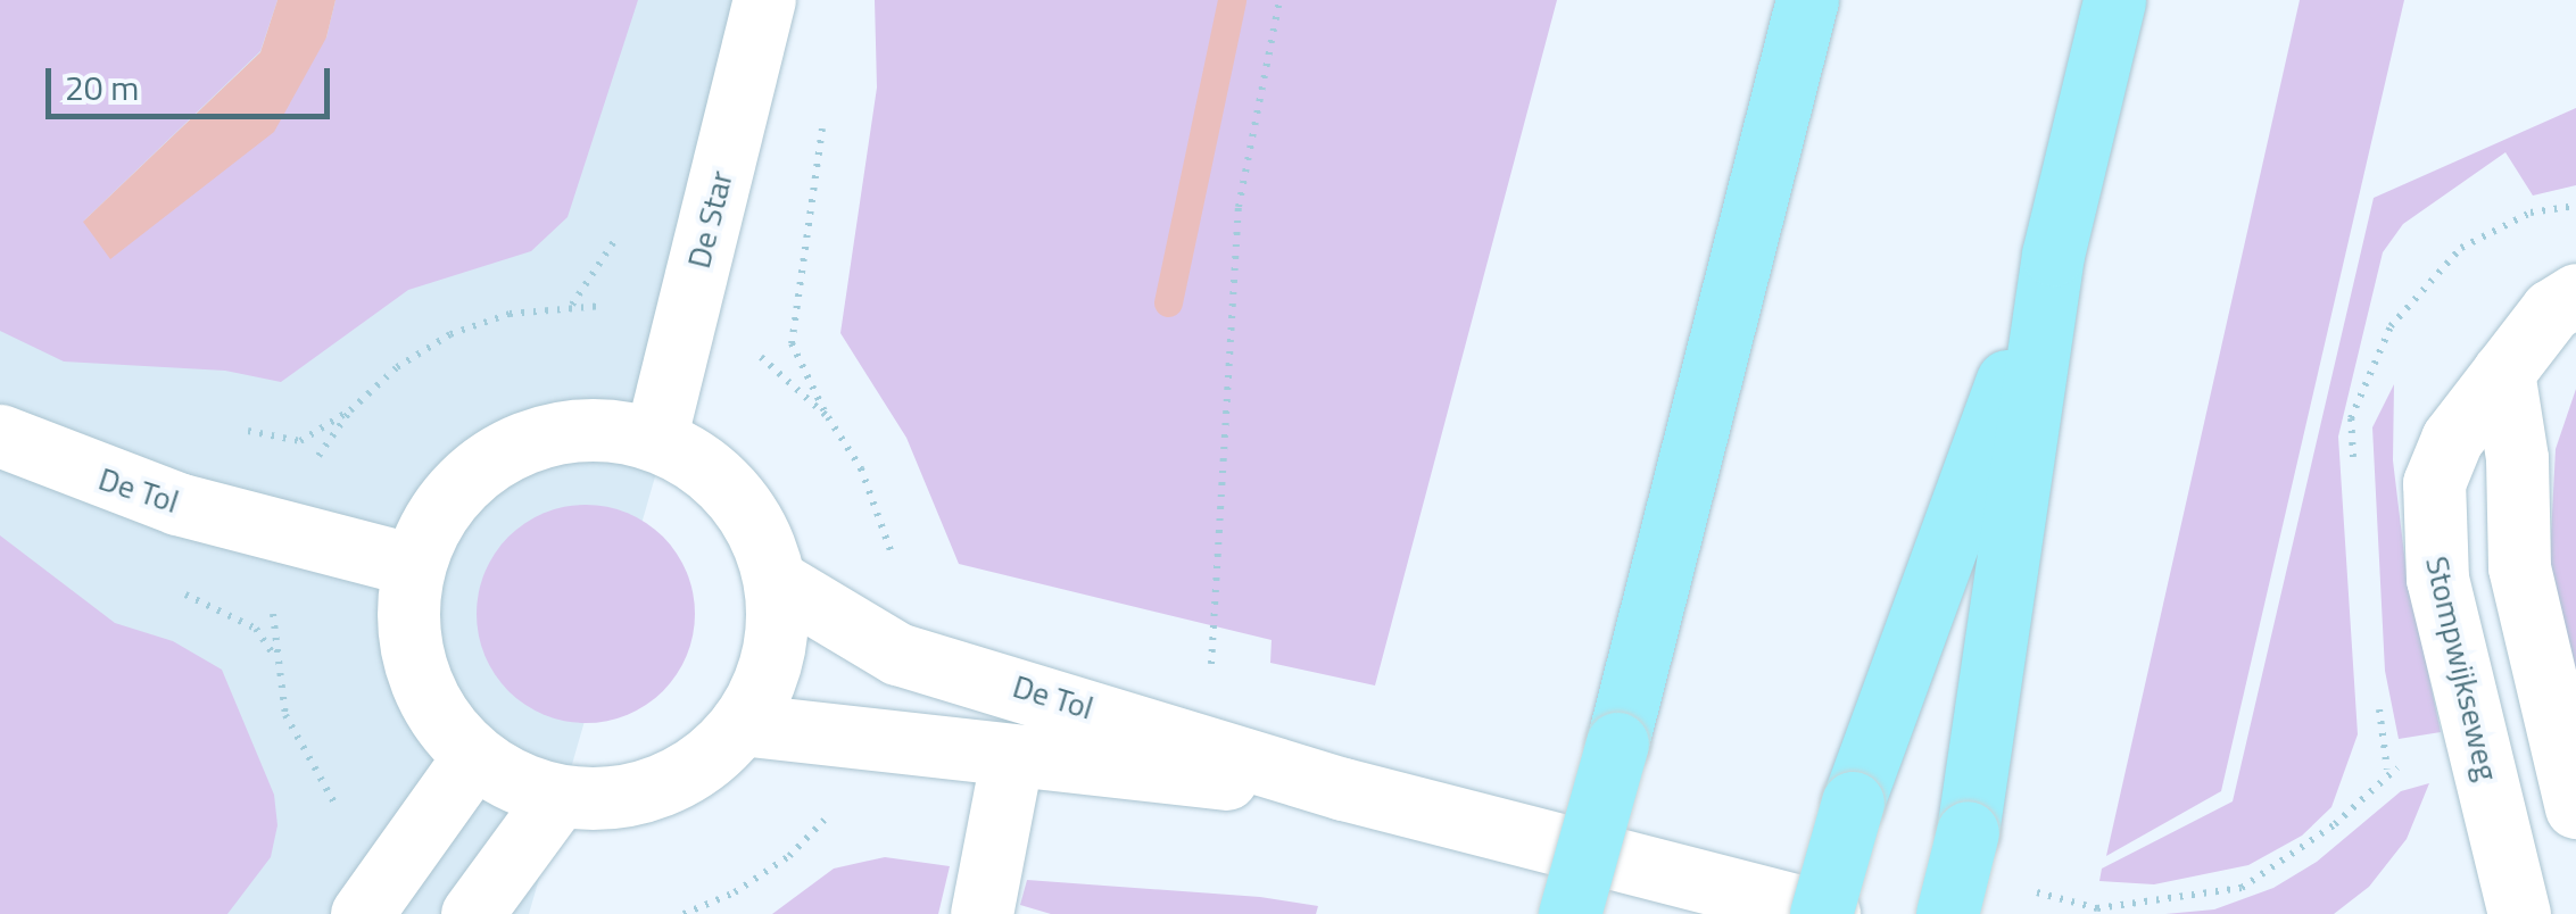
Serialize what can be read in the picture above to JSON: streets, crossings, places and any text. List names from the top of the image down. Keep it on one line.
{"streets":{"street":["De Star","De Tol","Stompwijkseweg"]},"crossings":[["De Star","De Tol"]],"scale_bar":"20 m"}
